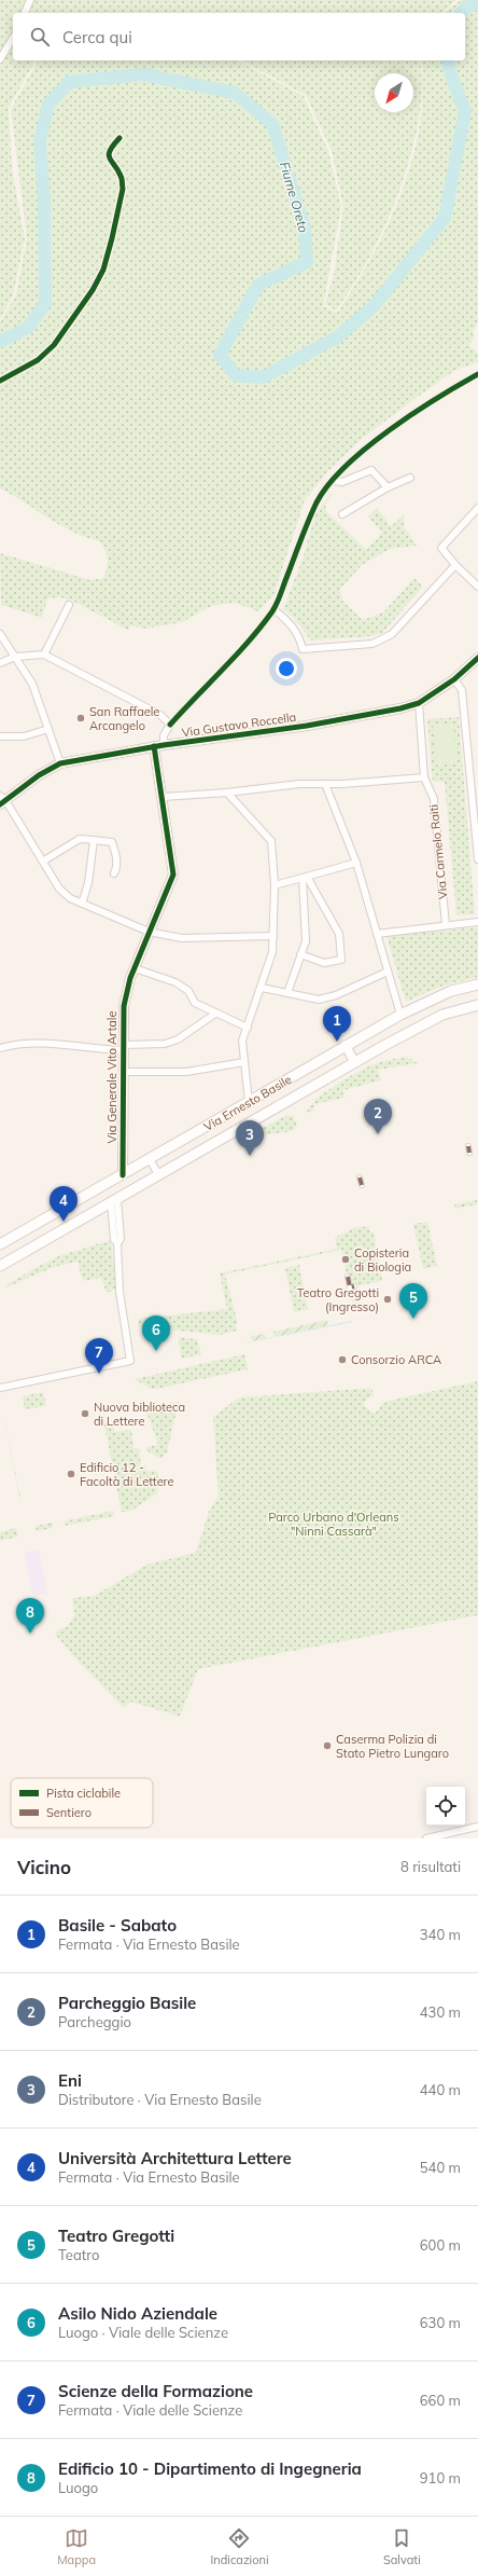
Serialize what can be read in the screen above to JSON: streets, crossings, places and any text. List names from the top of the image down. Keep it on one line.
{"streets":{"main road":["Via Ernesto Basile"],"street":["Via Gustavo Roccella","Via Carmelo Raiti","Via Generale Vito Artale"]},"crossings":[["Via Gustavo Roccella","Via Carmelo Raiti"],["Via Gustavo Roccella","Via Generale Vito Artale"],["Via Generale Vito Artale","Via Ernesto Basile"]],"water":["Fiume Oreto"],"parks":["Parco Urbano d'Orleans \"Ninni Cassarà\""],"places":["San Raffaele Arcangelo","Copisteria di Biologia","Teatro Gregotti (Ingresso)","Consorzio ARCA","Nuova biblioteca di Lettere","Edificio 12 - Facoltà di Lettere","Caserma Polizia di Stato Pietro Lungaro"],"legend":["Pista ciclabile","Sentiero"],"north":"bottom left","page":{"search":"Cerca qui","pins":["1","2","3","4","5","6","7","8"],"heading":["Vicino","8 risultati"],"list":[{"mark":"1","name":"Basile - Sabato","note":"Fermata · Via Ernesto Basile","value":"340 m"},{"mark":"2","name":"Parcheggio Basile","note":"Parcheggio","value":"430 m"},{"mark":"3","name":"Eni","note":"Distributore · Via Ernesto Basile","value":"440 m"},{"mark":"4","name":"Università Architettura Lettere","note":"Fermata · Via Ernesto Basile","value":"540 m"},{"mark":"5","name":"Teatro Gregotti","note":"Teatro","value":"600 m"},{"mark":"6","name":"Asilo Nido Aziendale","note":"Luogo · Viale delle Scienze","value":"630 m"},{"mark":"7","name":"Scienze della Formazione","note":"Fermata · Viale delle Scienze","value":"660 m"},{"mark":"8","name":"Edificio 10 - Dipartimento di Ingegneria","note":"Luogo","value":"910 m"}],"nav":["Mappa","Indicazioni","Salvati"]}}
